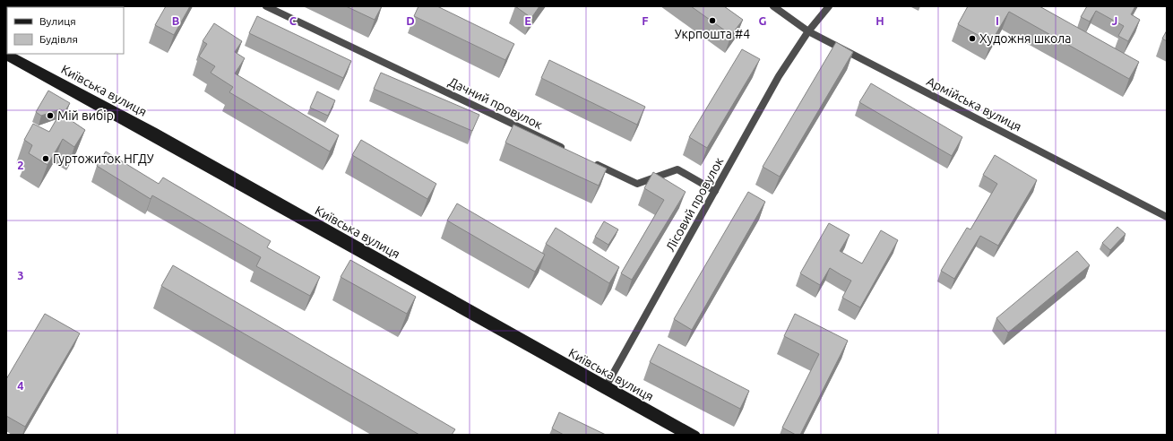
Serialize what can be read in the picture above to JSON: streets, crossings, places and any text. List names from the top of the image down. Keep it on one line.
{"streets":{"main road":["Київська вулиця"],"street":["Дачний провулок","Армійська вулиця","Лісовий провулок"]},"crossings":[["Київська вулиця","Лісовий провулок"],["Армійська вулиця","Лісовий провулок"]],"places":["Укрпошта #4","Художня школа","Мій вибір","Гуртожиток НГДУ"],"legend":["Вулиця","Будівля"],"grid":{"columns":["B","C","D","E","F","G","H","I","J"],"rows":["2","3","4"]}}
